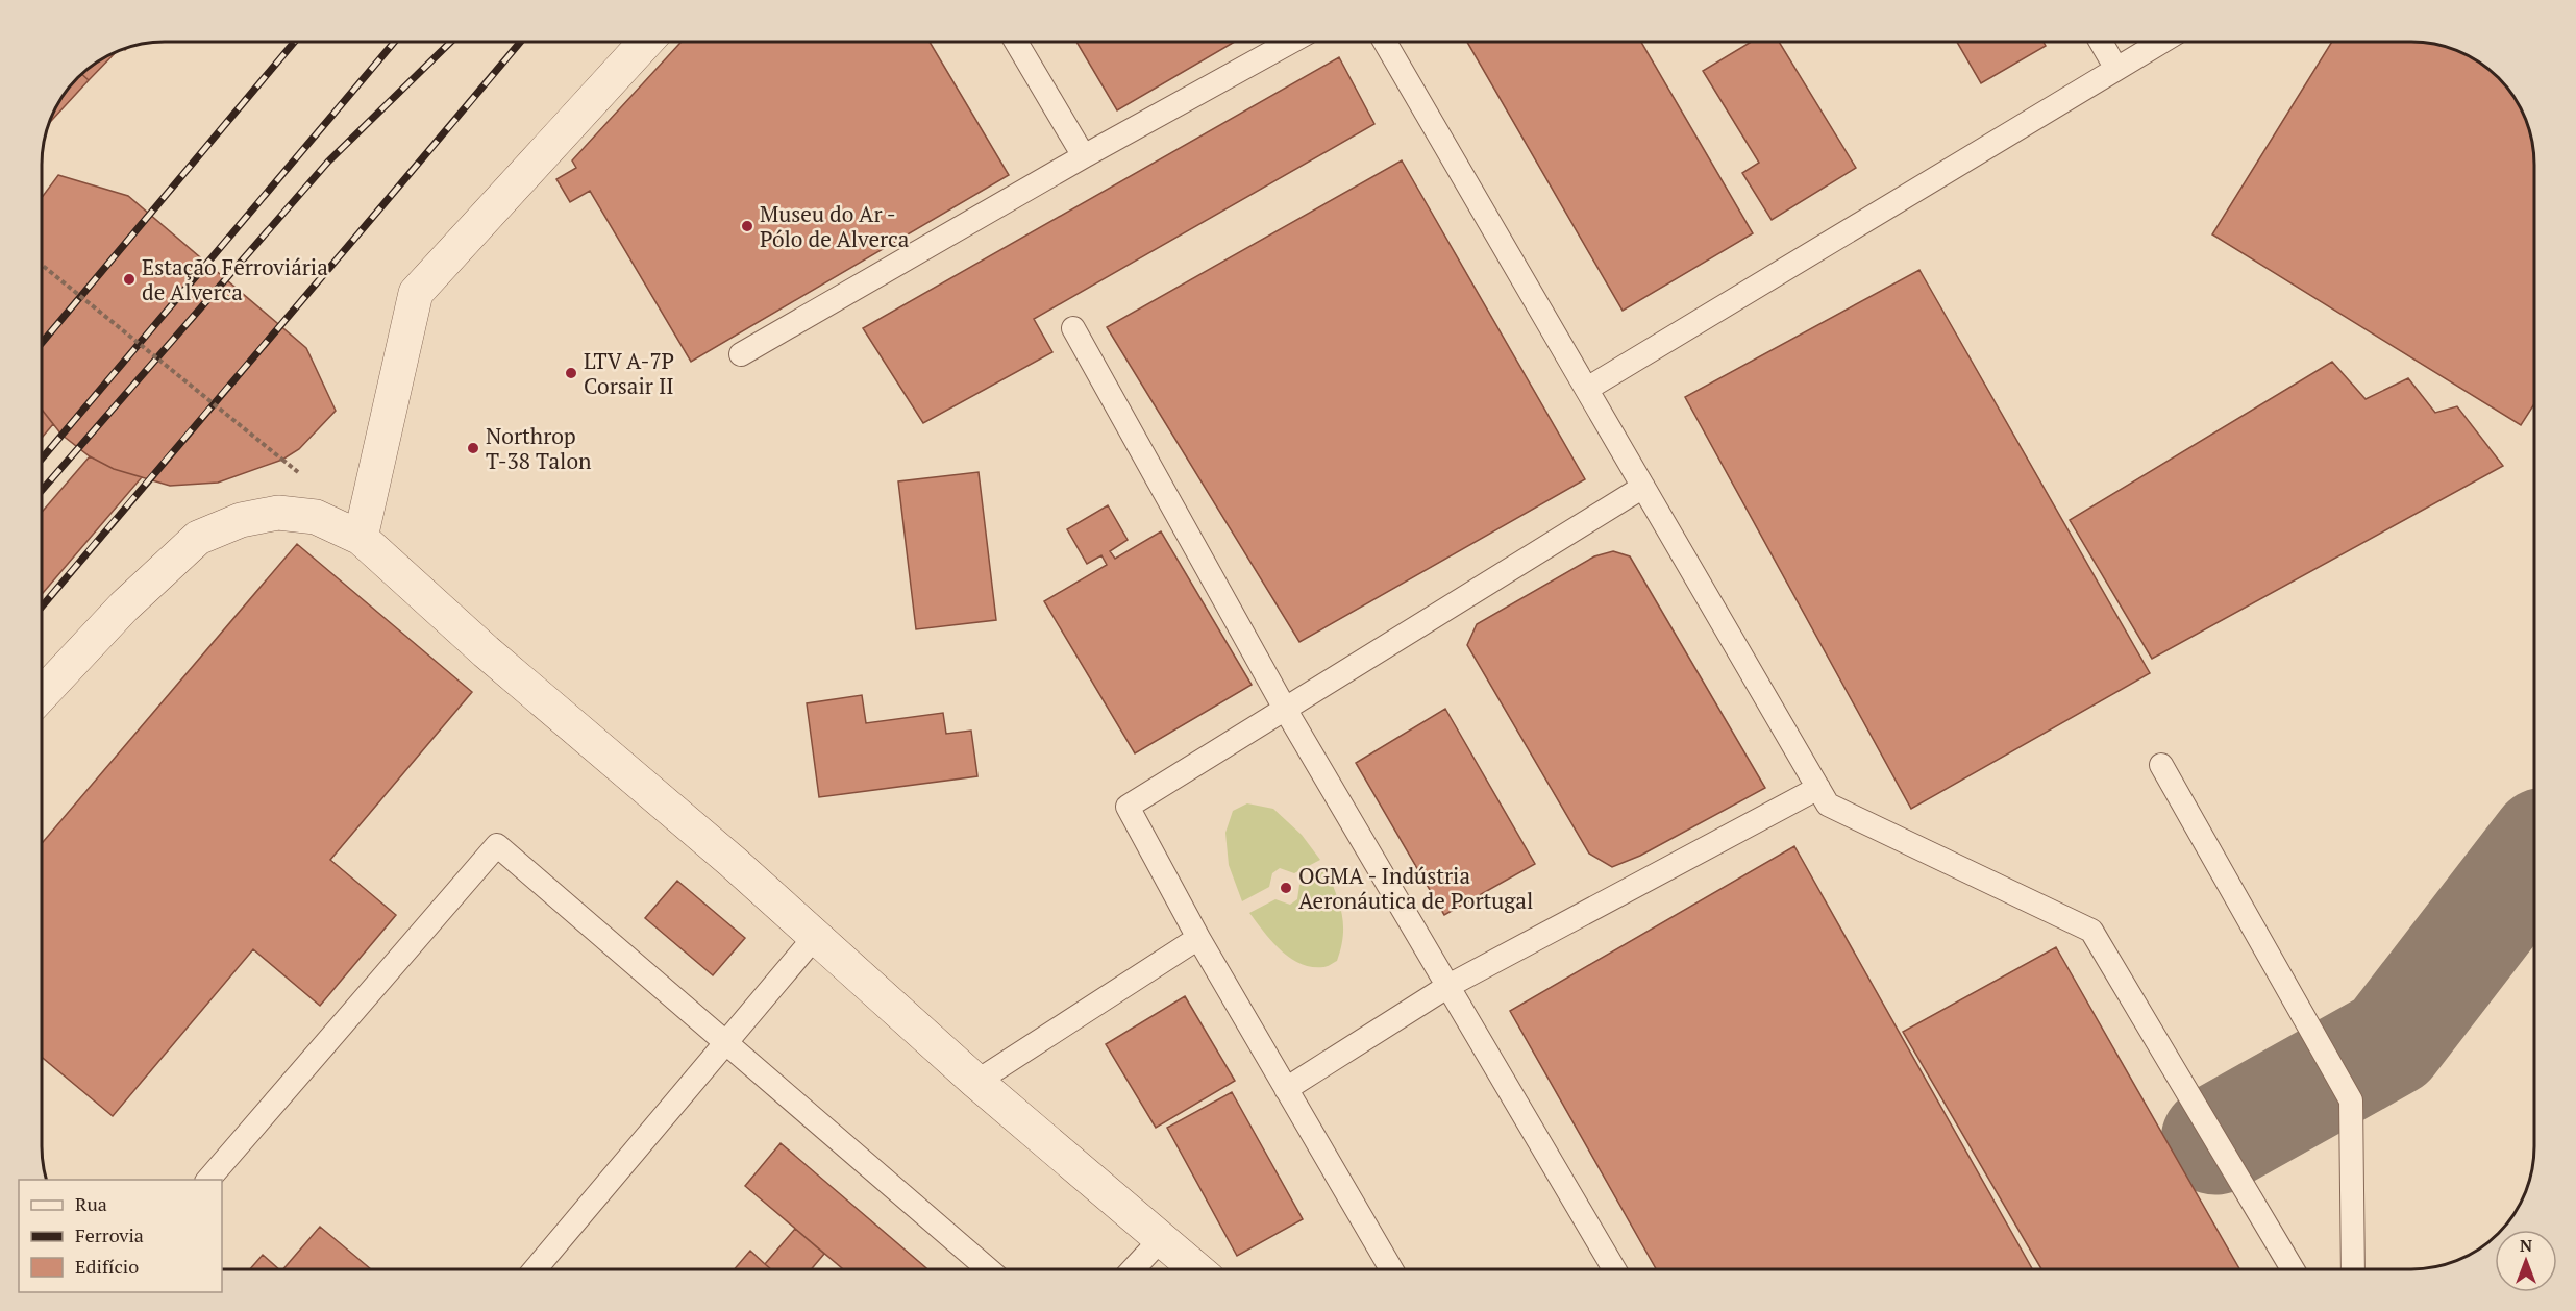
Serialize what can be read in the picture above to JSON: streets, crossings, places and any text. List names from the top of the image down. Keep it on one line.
{"places":["Museu do Ar - Pólo de Alverca","Estação Ferroviária de Alverca","LTV A-7P Corsair II","Northrop T-38 Talon","OGMA - Indústria Aeronáutica de Portugal"],"legend":["Rua","Ferrovia","Edifício"],"north":"top"}
